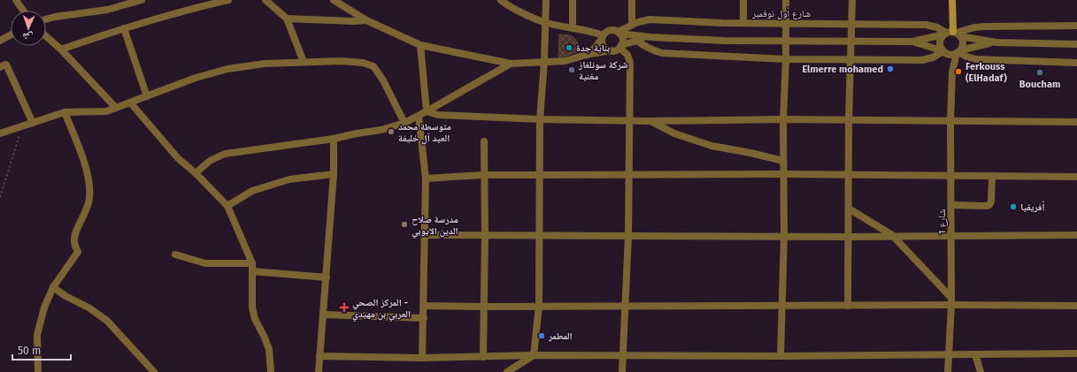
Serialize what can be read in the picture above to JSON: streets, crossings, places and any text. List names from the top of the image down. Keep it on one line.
{"streets":{"street":["شارع أول نوفمبر","شارع 1"]},"crossings":[["شارع أول نوفمبر","شارع 1"]],"places":{"other":["بناية جدة","Elmerre mohamed","شركة سونلغاز مغنية","Ferkouss (ElHadaf)","Boucham","متوسطة محمد العيد آل خليفة","أفريقيا","مدرسة صلاح الدين الايوبي","المطمر"],"health":["المركز الصحي - العربي بن مهيدي"]},"scale_bar":"50 m","north":"bottom"}
